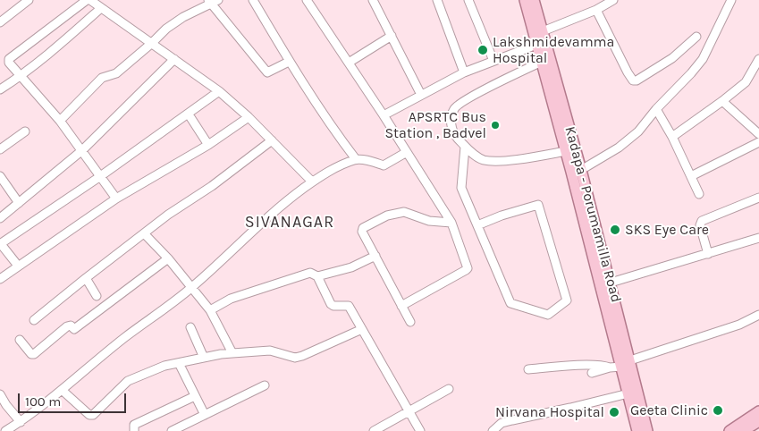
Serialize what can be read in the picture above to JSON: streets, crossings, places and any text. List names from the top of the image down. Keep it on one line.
{"streets":{"main road":["Kadapa - Porumamilla Road"]},"districts":["SIVANAGAR"],"places":["Lakshmidevamma Hospital","APSRTC Bus Station , Badvel","SKS Eye Care","Geeta Clinic","Nirvana Hospital"],"scale_bar":"100 m"}
